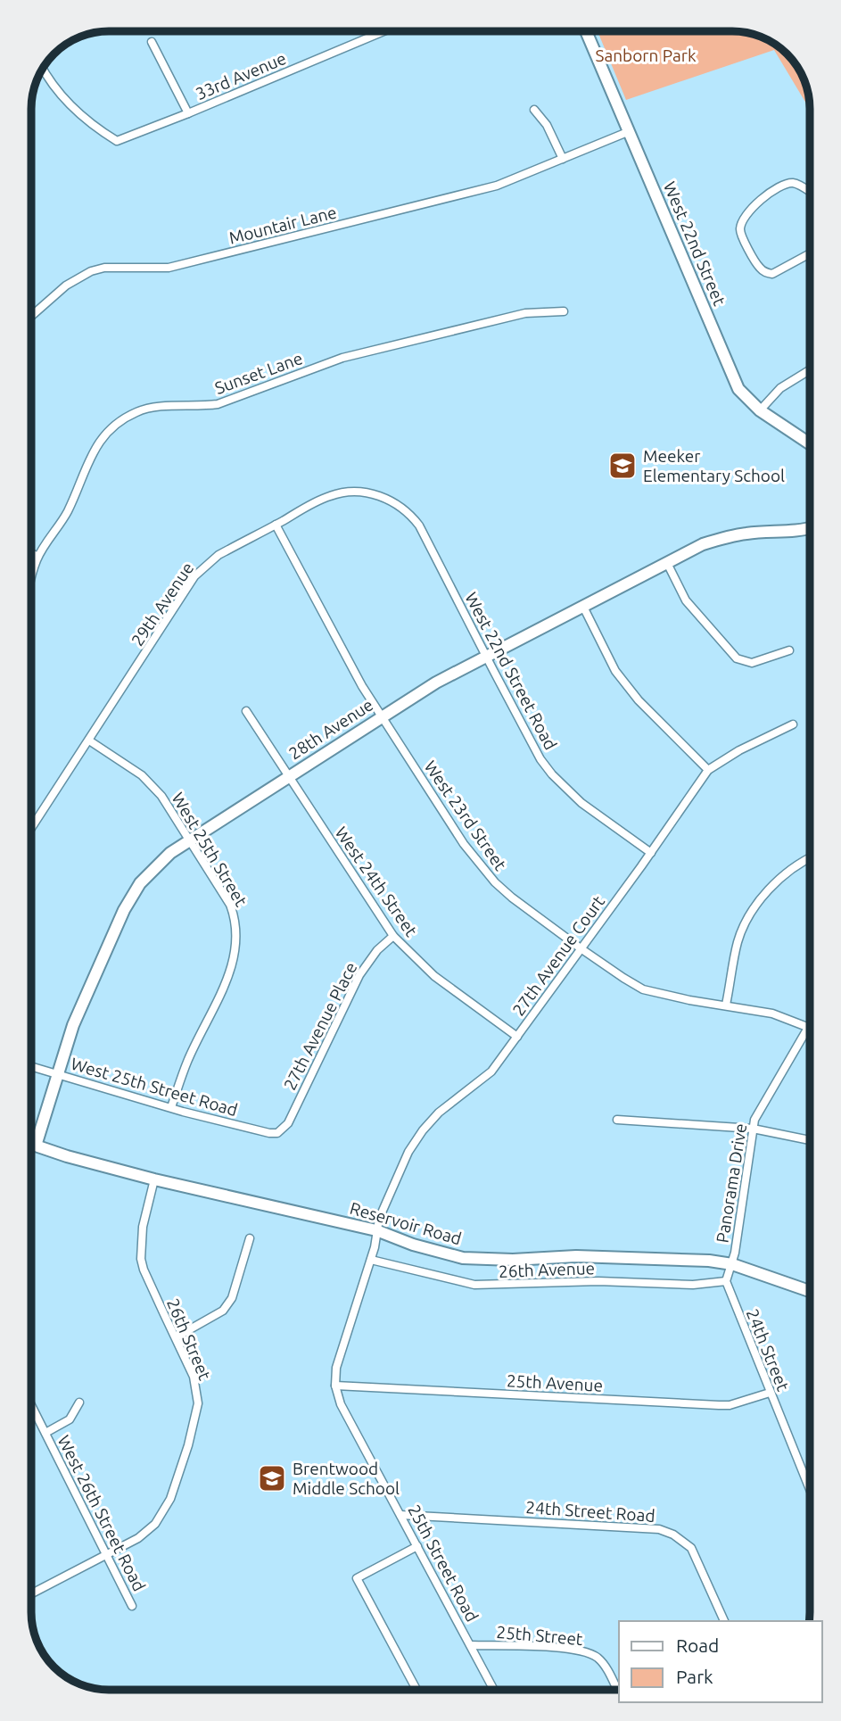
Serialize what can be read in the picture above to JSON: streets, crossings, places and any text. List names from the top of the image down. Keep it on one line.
{"streets":{"street":["33rd Avenue","Mountair Lane","West 22nd Street","Sunset Lane","29th Avenue","West 22nd Street Road","28th Avenue","West 23rd Street","West 25th Street","West 24th Street","27th Avenue Court","27th Avenue Place","West 25th Street Road","Panorama Drive","Reservoir Road","26th Avenue","26th Street","24th Street","25th Avenue","24th Street Road","West 26th Street Road","25th Street Road","25th Street"]},"crossings":[["Mountair Lane","West 22nd Street"],["29th Avenue","West 22nd Street Road"],["29th Avenue","West 23rd Street"],["29th Avenue","West 25th Street"],["West 22nd Street Road","28th Avenue"],["West 22nd Street Road","27th Avenue Court"],["28th Avenue","West 23rd Street"],["28th Avenue","West 25th Street"],["28th Avenue","West 24th Street"],["28th Avenue","West 25th Street Road"],["West 23rd Street","27th Avenue Court"],["West 23rd Street","Panorama Drive"],["West 25th Street","West 25th Street Road"],["West 24th Street","27th Avenue Court"],["West 24th Street","27th Avenue Place"],["27th Avenue Court","Reservoir Road"],["27th Avenue Court","25th Street Road"],["27th Avenue Place","West 25th Street Road"],["Panorama Drive","Reservoir Road"],["Reservoir Road","26th Street"],["Reservoir Road","25th Street Road"],["26th Avenue","24th Street"],["26th Avenue","25th Street Road"],["26th Street","West 26th Street Road"],["24th Street","25th Avenue"],["25th Avenue","25th Street Road"],["24th Street Road","25th Street Road"],["25th Street Road","25th Street"]],"parks":["Sanborn Park"],"places":{"school or university":["Meeker Elementary School","Brentwood Middle School"]},"legend":["Road","Park"]}
